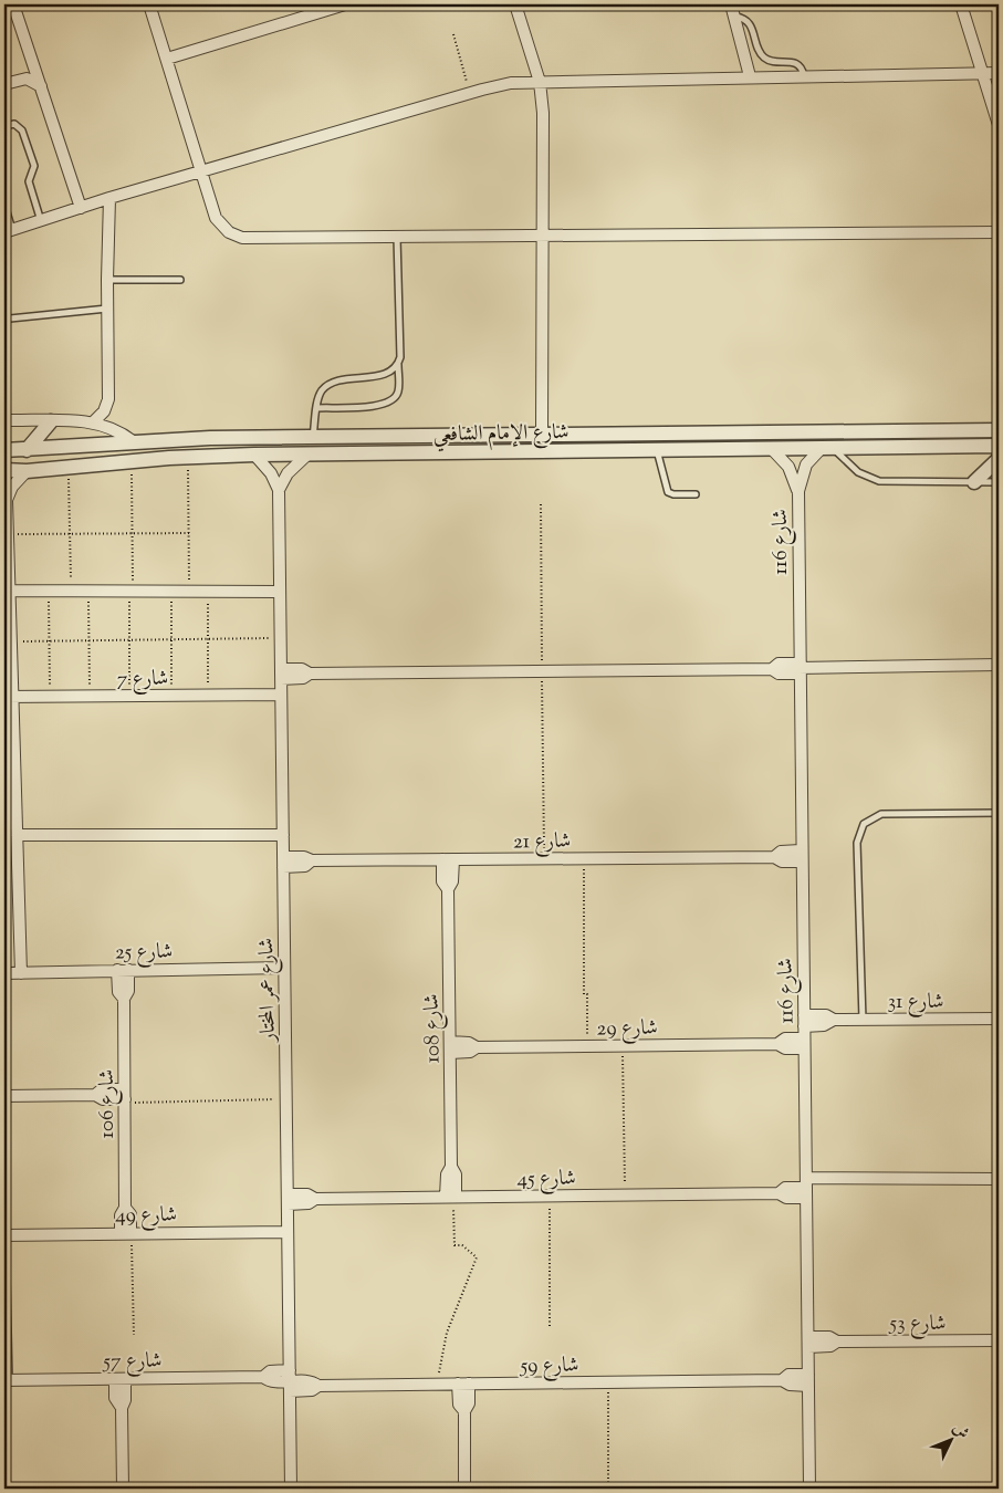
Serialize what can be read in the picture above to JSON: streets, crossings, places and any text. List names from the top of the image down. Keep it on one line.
{"streets":{"street":["شارع الإمام الشافعي","شارع 116","شارع 7","شارع 21","شارع 25","شارع عمر المختار","شارع 31","شارع 29","شارع 108","شارع 106","شارع 45","شارع 49","شارع 53","شارع 57","شارع 59"]},"crossings":[["شارع الإمام الشافعي","شارع 116"],["شارع الإمام الشافعي","شارع عمر المختار"],["شارع 116","شارع 21"],["شارع 116","شارع 31"],["شارع 116","شارع 29"],["شارع 116","شارع 45"],["شارع 116","شارع 53"],["شارع 116","شارع 59"],["شارع 7","شارع عمر المختار"],["شارع 21","شارع عمر المختار"],["شارع 21","شارع 108"],["شارع 25","شارع عمر المختار"],["شارع 25","شارع 106"],["شارع عمر المختار","شارع 45"],["شارع عمر المختار","شارع 49"],["شارع عمر المختار","شارع 57"],["شارع عمر المختار","شارع 59"],["شارع 29","شارع 108"],["شارع 108","شارع 45"],["شارع 106","شارع 49"],["شارع 57","شارع 59"]],"north":"top right"}
